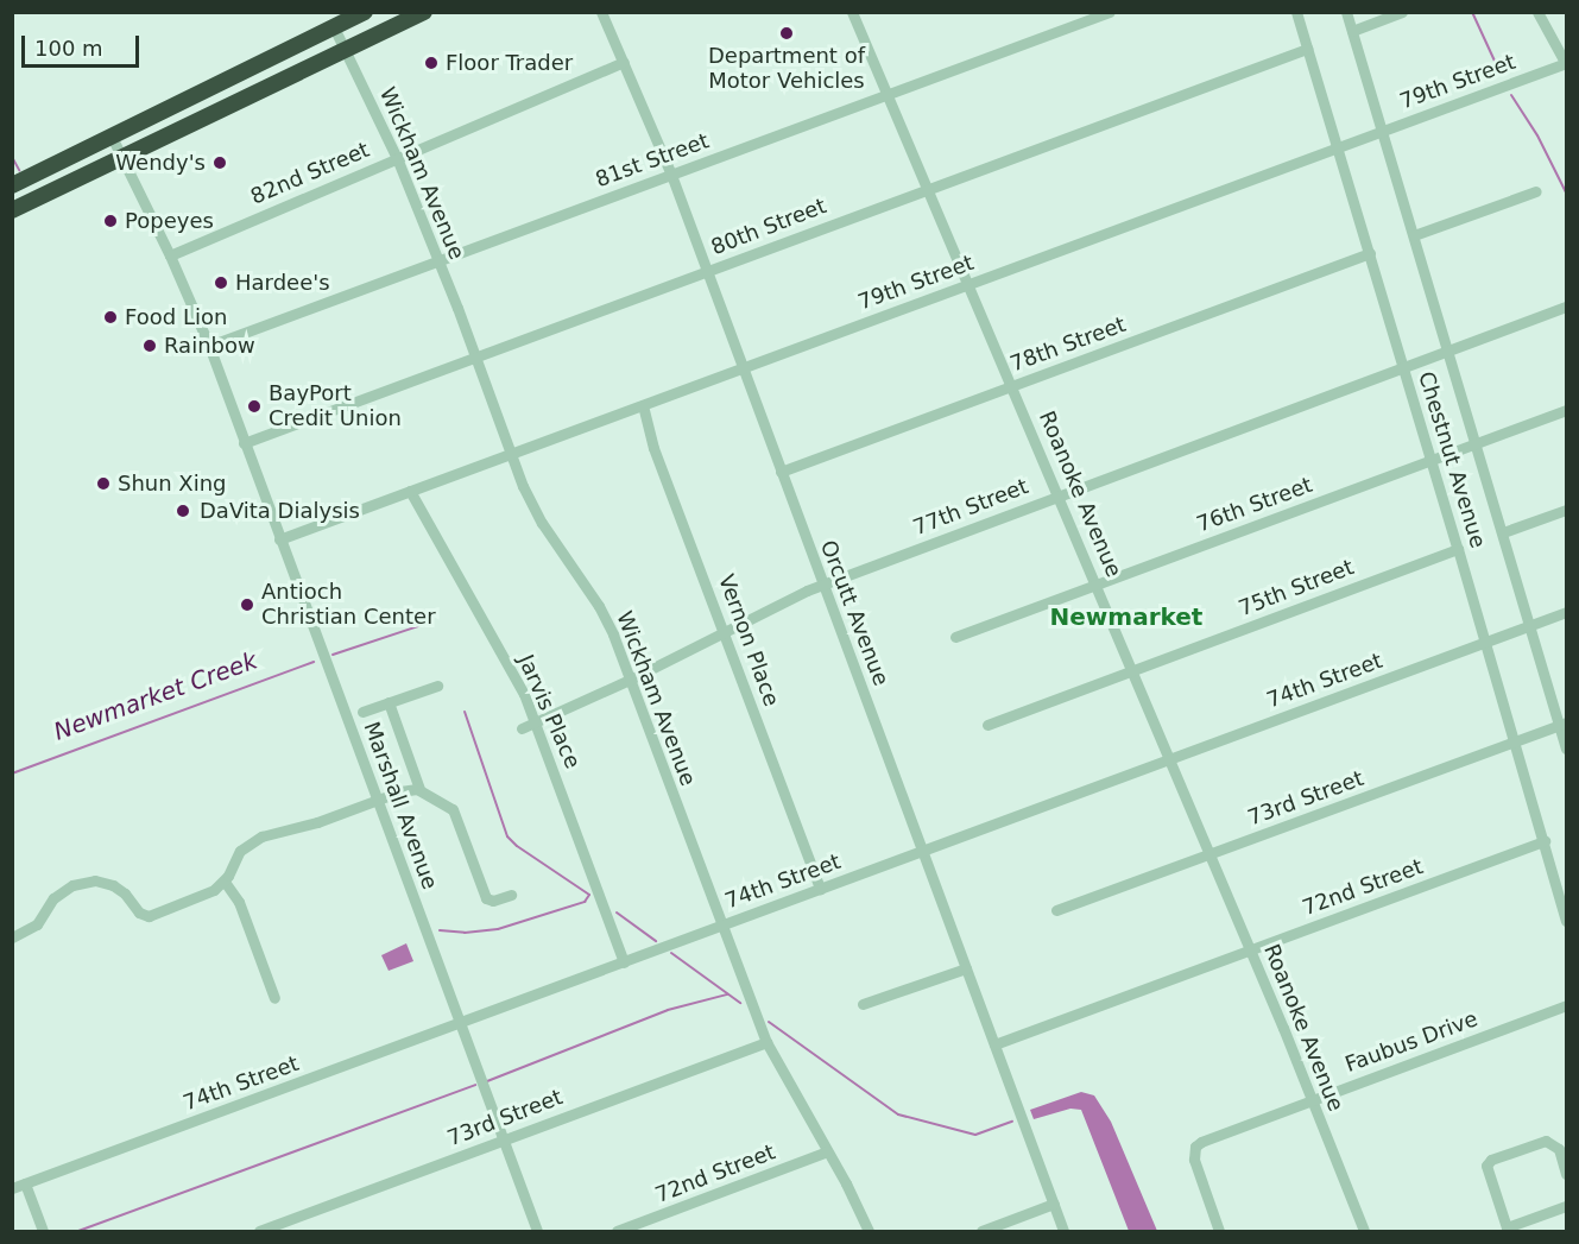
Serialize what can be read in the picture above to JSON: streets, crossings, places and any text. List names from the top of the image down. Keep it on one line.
{"streets":{"street":["79th Street","81st Street","82nd Street","Wickham Avenue","80th Street","78th Street","Chestnut Avenue","Roanoke Avenue","76th Street","77th Street","75th Street","Orcutt Avenue","Vernon Place","74th Street","Jarvis Place","73rd Street","Marshall Avenue","72nd Street","Faubus Drive"]},"crossings":[["79th Street","Wickham Avenue"],["79th Street","Chestnut Avenue"],["79th Street","Roanoke Avenue"],["79th Street","Orcutt Avenue"],["79th Street","Vernon Place"],["79th Street","Jarvis Place"],["79th Street","Marshall Avenue"],["81st Street","Wickham Avenue"],["81st Street","Roanoke Avenue"],["81st Street","Orcutt Avenue"],["81st Street","Marshall Avenue"],["82nd Street","Wickham Avenue"],["82nd Street","Orcutt Avenue"],["82nd Street","Marshall Avenue"],["Wickham Avenue","80th Street"],["Wickham Avenue","77th Street"],["Wickham Avenue","74th Street"],["Wickham Avenue","73rd Street"],["Wickham Avenue","72nd Street"],["80th Street","Chestnut Avenue"],["80th Street","Roanoke Avenue"],["80th Street","Orcutt Avenue"],["80th Street","Marshall Avenue"],["78th Street","Chestnut Avenue"],["78th Street","Roanoke Avenue"],["78th Street","Orcutt Avenue"],["Chestnut Avenue","76th Street"],["Chestnut Avenue","77th Street"],["Chestnut Avenue","75th Street"],["Chestnut Avenue","74th Street"],["Chestnut Avenue","73rd Street"],["Chestnut Avenue","72nd Street"],["Roanoke Avenue","76th Street"],["Roanoke Avenue","77th Street"],["Roanoke Avenue","75th Street"],["Roanoke Avenue","74th Street"],["Roanoke Avenue","73rd Street"],["Roanoke Avenue","72nd Street"],["Roanoke Avenue","Faubus Drive"],["77th Street","Orcutt Avenue"],["77th Street","Vernon Place"],["77th Street","Jarvis Place"],["Orcutt Avenue","74th Street"],["Orcutt Avenue","72nd Street"],["Vernon Place","74th Street"],["74th Street","Jarvis Place"],["74th Street","Marshall Avenue"],["73rd Street","Marshall Avenue"]],"districts":["Newmarket"],"water":["Newmarket Creek"],"places":["Department of Motor Vehicles","Floor Trader","Wendy's","Popeyes","Hardee's","Food Lion","Rainbow","BayPort Credit Union","Shun Xing","DaVita Dialysis","Antioch Christian Center"],"scale_bar":"100 m"}
